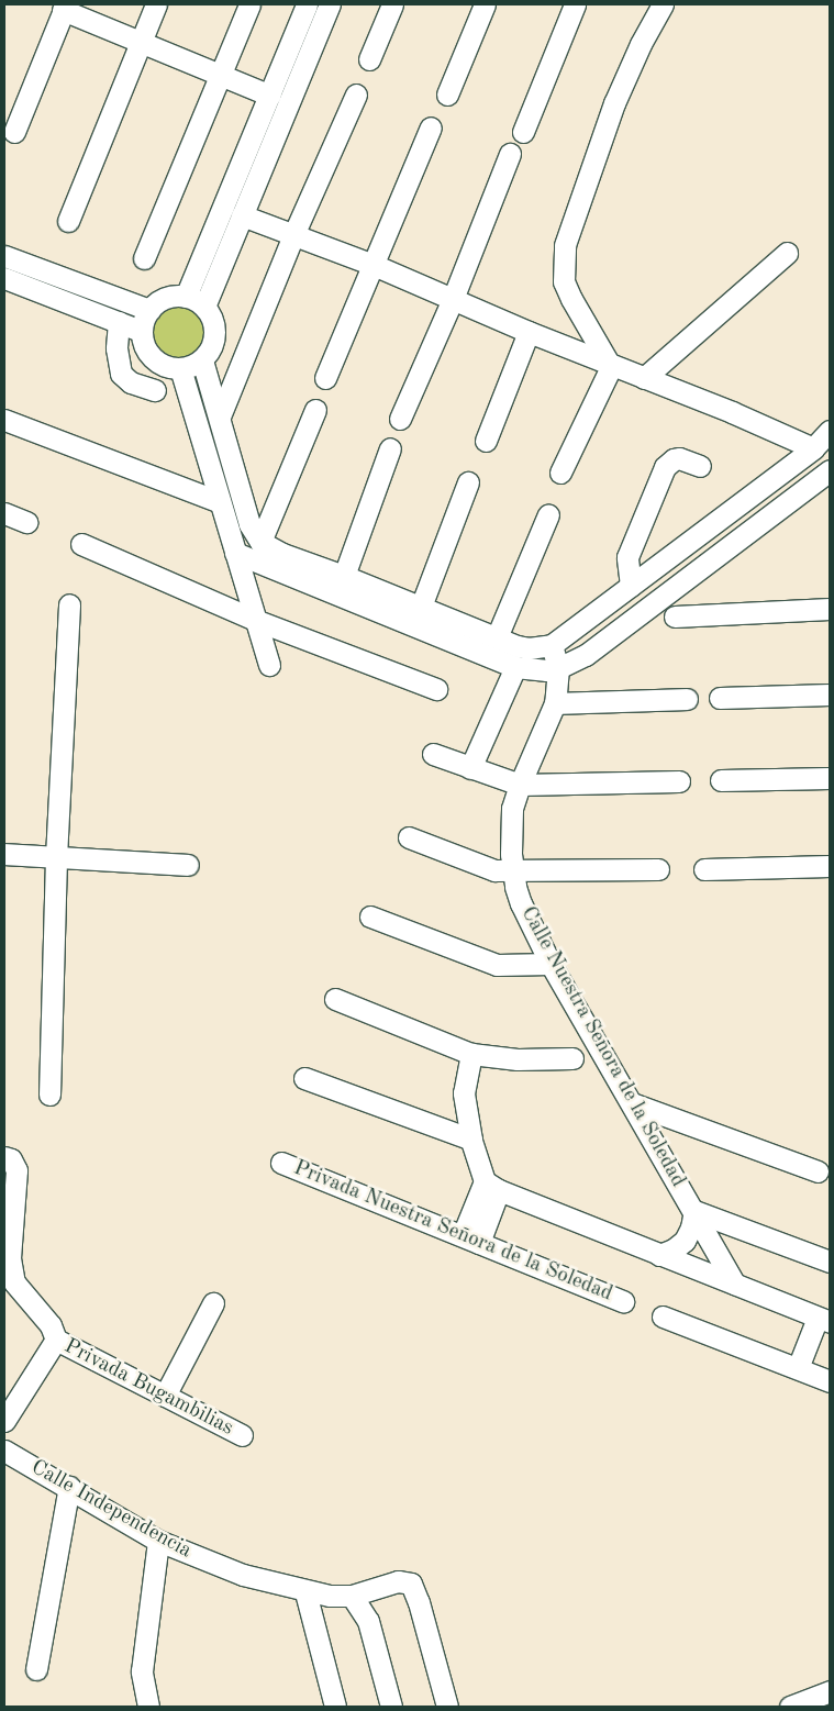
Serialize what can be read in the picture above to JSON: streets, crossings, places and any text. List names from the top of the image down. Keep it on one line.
{"streets":{"street":["Calle Nuestra Señora de la Soledad","Privada Nuestra Señora de la Soledad","Privada Bugambilias","Calle Independencia"]}}
